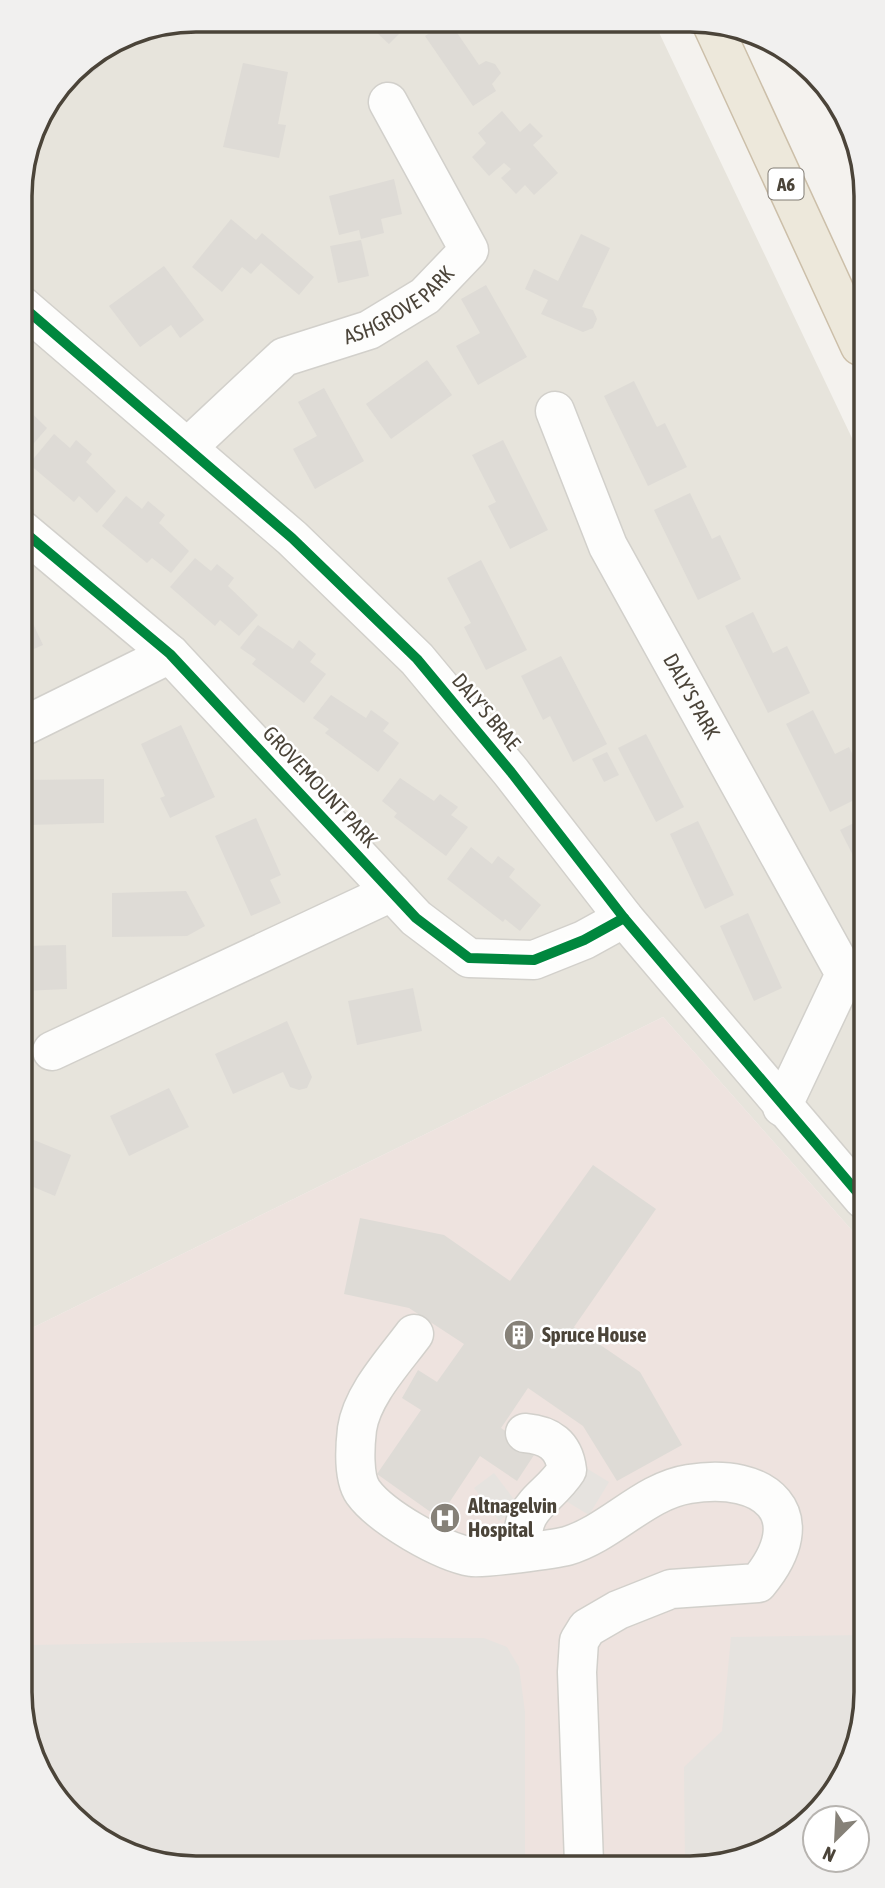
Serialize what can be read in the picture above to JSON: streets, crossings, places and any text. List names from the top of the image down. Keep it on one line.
{"streets":{"highway":["A6"],"street":["ASHGROVE PARK","DALY'S PARK","DALY'S BRAE","GROVEMOUNT PARK"]},"crossings":[["ASHGROVE PARK","DALY'S BRAE"],["DALY'S PARK","DALY'S BRAE"],["DALY'S BRAE","GROVEMOUNT PARK"]],"places":{"building":["Spruce House"],"hospital":["Altnagelvin Hospital"]},"north":"bottom left"}
